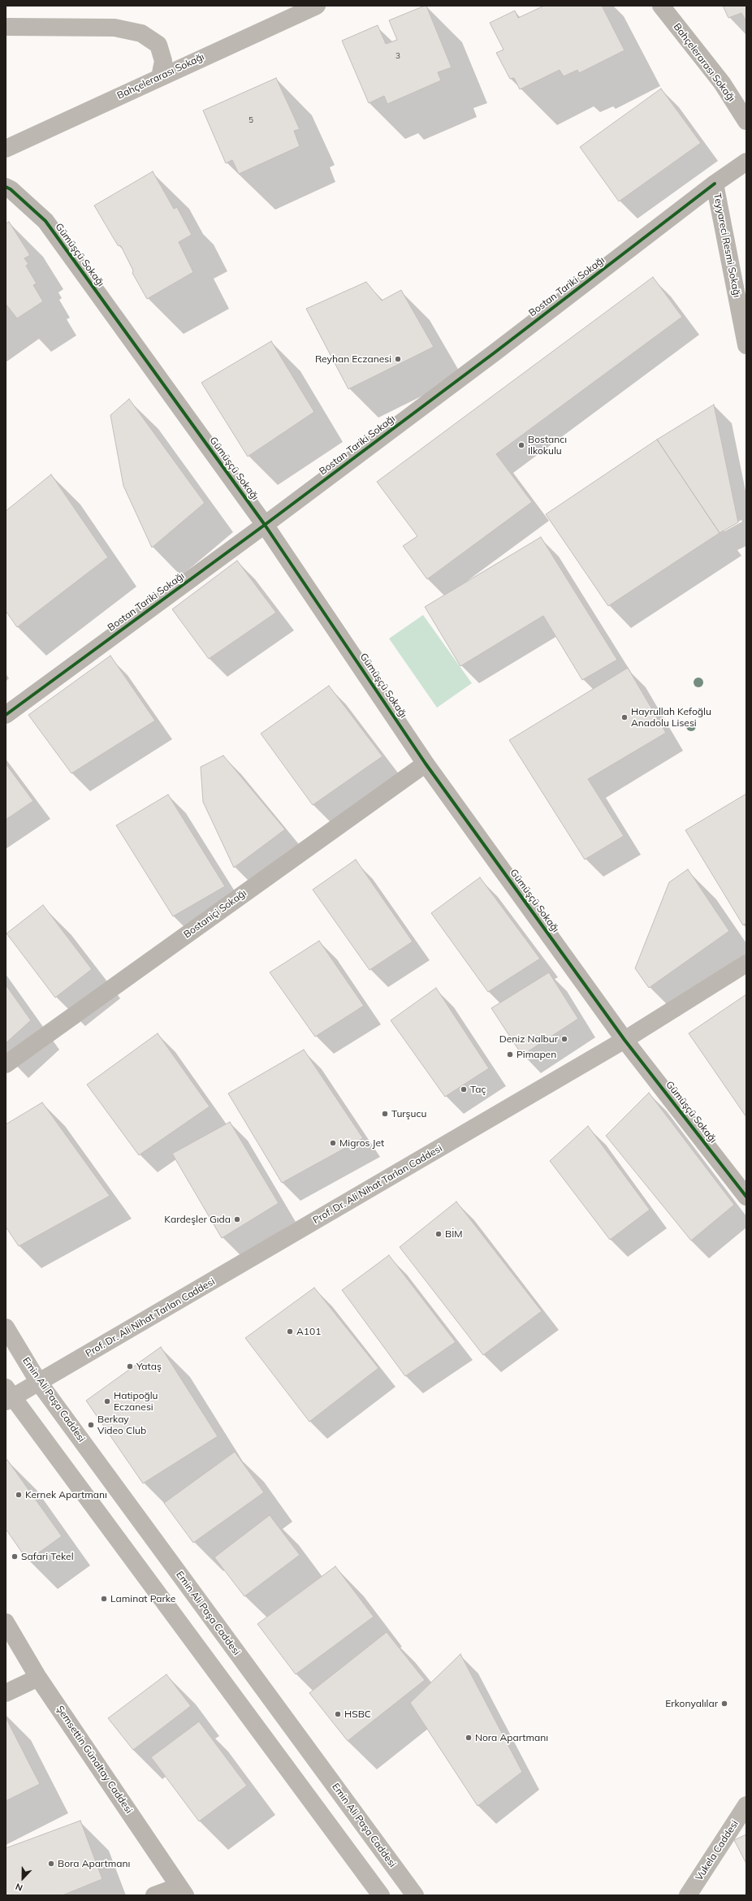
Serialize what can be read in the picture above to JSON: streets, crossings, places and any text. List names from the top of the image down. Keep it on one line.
{"streets":{"main road":["Bahçelerarası Sokağı","Prof. Dr. Ali Nihat Tarlan Caddesi","Emin Ali Paşa Caddesi","Vukela Caddesi"],"street":["Teyyareci Resmi Sokağı","Gümüşçü Sokağı","Bostan Tariki Sokağı","Bostaniçi Sokağı","Şemsettin Günaltay Caddesi"]},"crossings":[["Teyyareci Resmi Sokağı","Bostan Tariki Sokağı"],["Gümüşçü Sokağı","Bostan Tariki Sokağı"],["Gümüşçü Sokağı","Bostaniçi Sokağı"],["Gümüşçü Sokağı","Prof. Dr. Ali Nihat Tarlan Caddesi"],["Prof. Dr. Ali Nihat Tarlan Caddesi","Emin Ali Paşa Caddesi"]],"places":["Reyhan Eczanesi","Bostancı İlkokulu","Hayrullah Kefoğlu Anadolu Lisesi","Deniz Nalbur","Pimapen","Taç","Turşucu","Migros Jet","Kardeşler Gıda","BİM","A101","Yataş","Hatipoğlu Eczanesi","Berkay Video Club","Kernek Apartmanı","Safari Tekel","Laminat Parke","Erkonyalılar","HSBC","Nora Apartmanı","Bora Apartmanı"],"house_numbers":["3","5"],"north":"bottom"}
